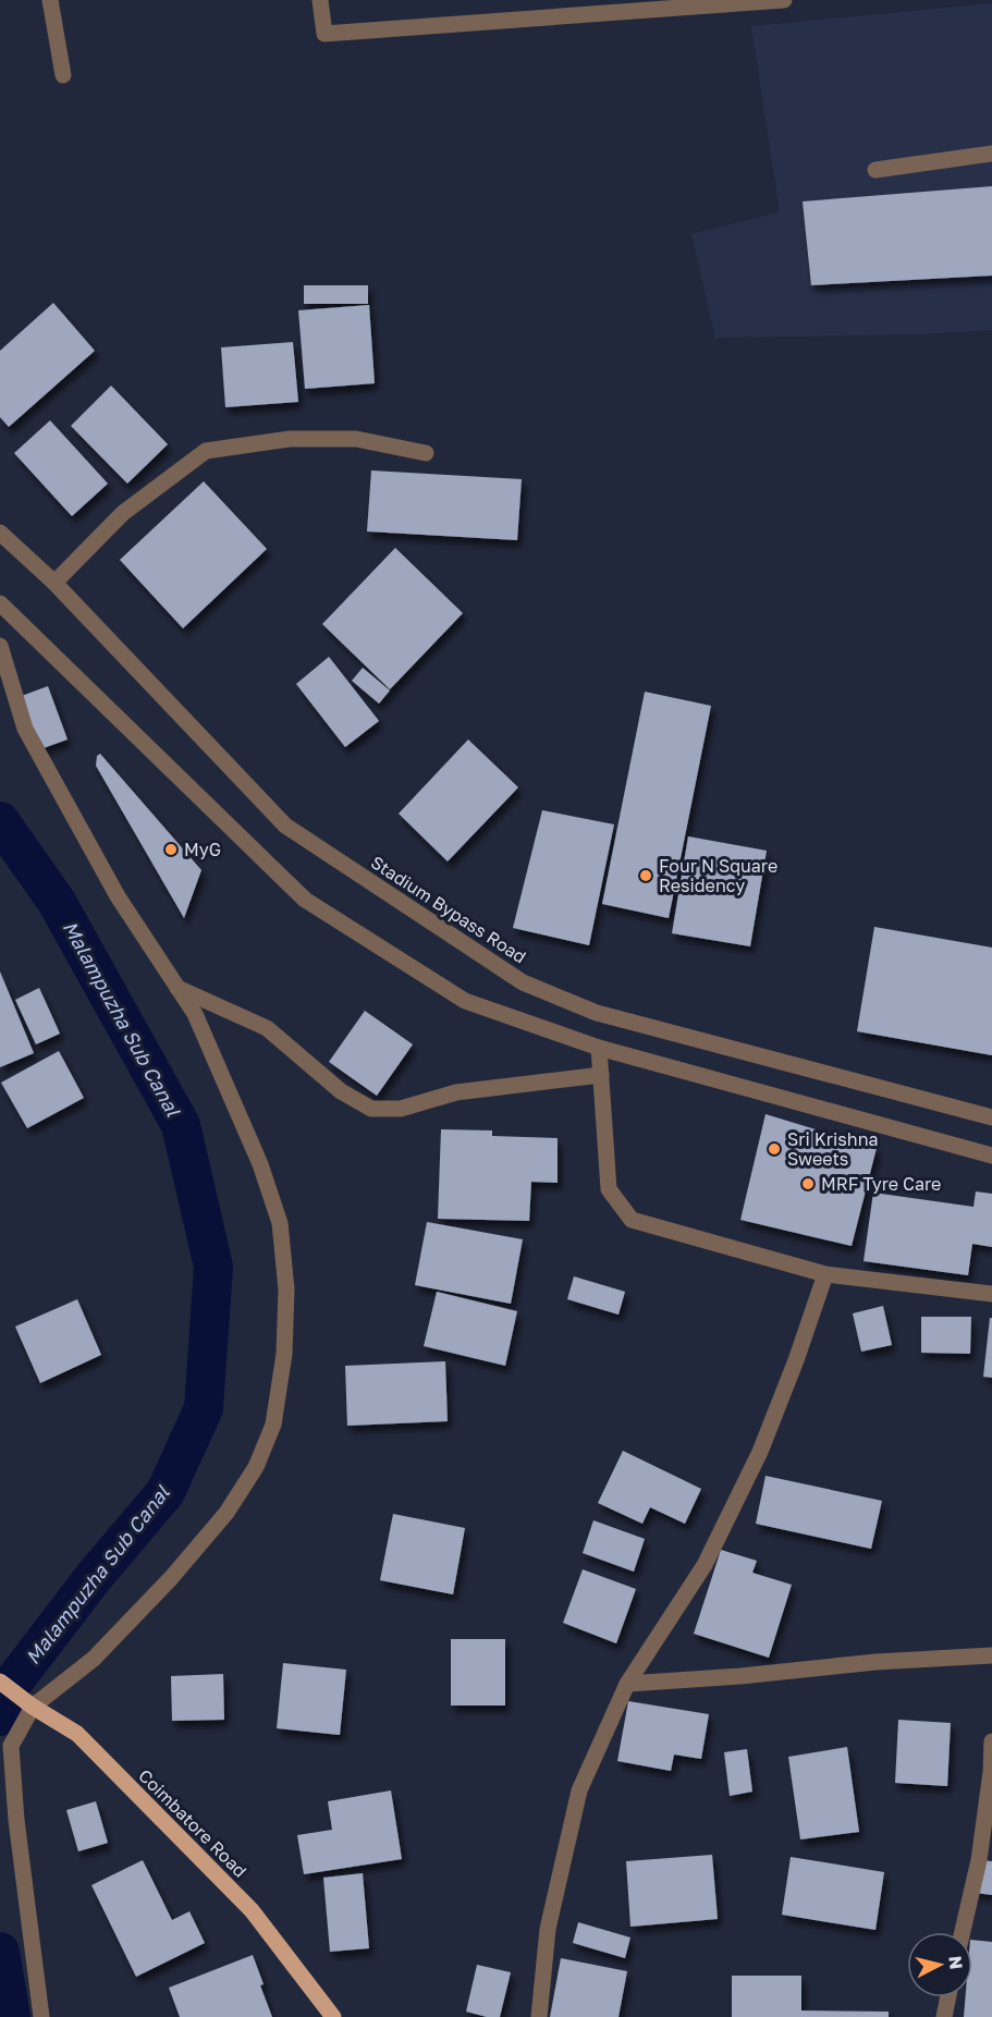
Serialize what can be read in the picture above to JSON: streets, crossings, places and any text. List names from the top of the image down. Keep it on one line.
{"streets":{"main road":["Coimbatore Road"],"street":["Stadium Bypass Road"]},"water":["Malampuzha Sub Canal"],"places":["MyG","Four N Square Residency","Sri Krishna Sweets","MRF Tyre Care"],"north":"right"}
